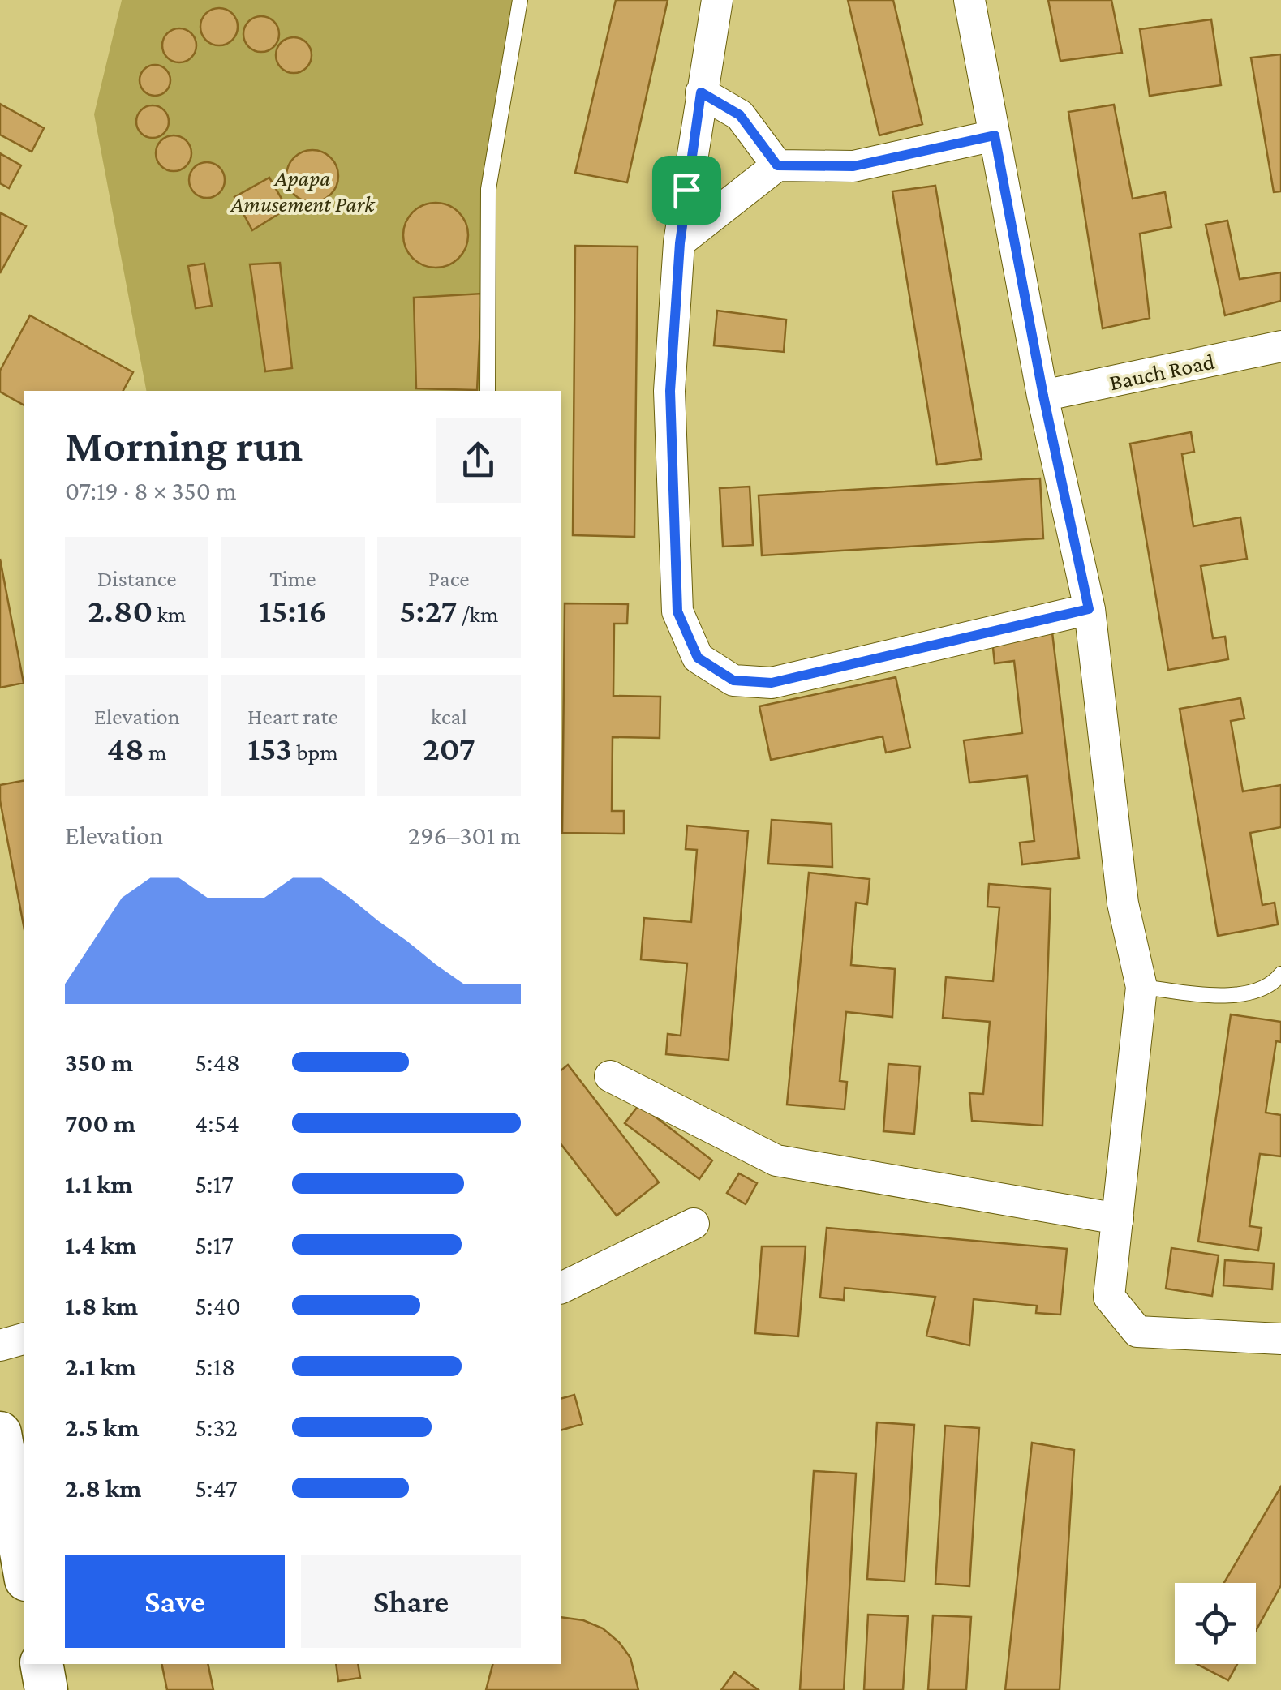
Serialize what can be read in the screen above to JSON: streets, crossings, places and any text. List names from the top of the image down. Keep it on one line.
{"streets":{"street":["Bauch Road"]},"parks":["Apapa Amusement Park"],"page":{"heading":["Morning run","07:19 · 8 × 350 m"],"stats":[["Distance","2.80 km"],["Time","15:16"],["Pace","5:27 /km"],["Elevation","48 m"],["Heart rate","153 bpm"],["kcal","207"]],"chart":["Elevation","296–301 m"],"list":[{"name":"350 m","note":"5:48"},{"name":"700 m","note":"4:54"},{"name":"1.1 km","note":"5:17"},{"name":"1.4 km","note":"5:17"},{"name":"1.8 km","note":"5:40"},{"name":"2.1 km","note":"5:18"},{"name":"2.5 km","note":"5:32"},{"name":"2.8 km","note":"5:47"}],"buttons":["Save","Share"]}}
